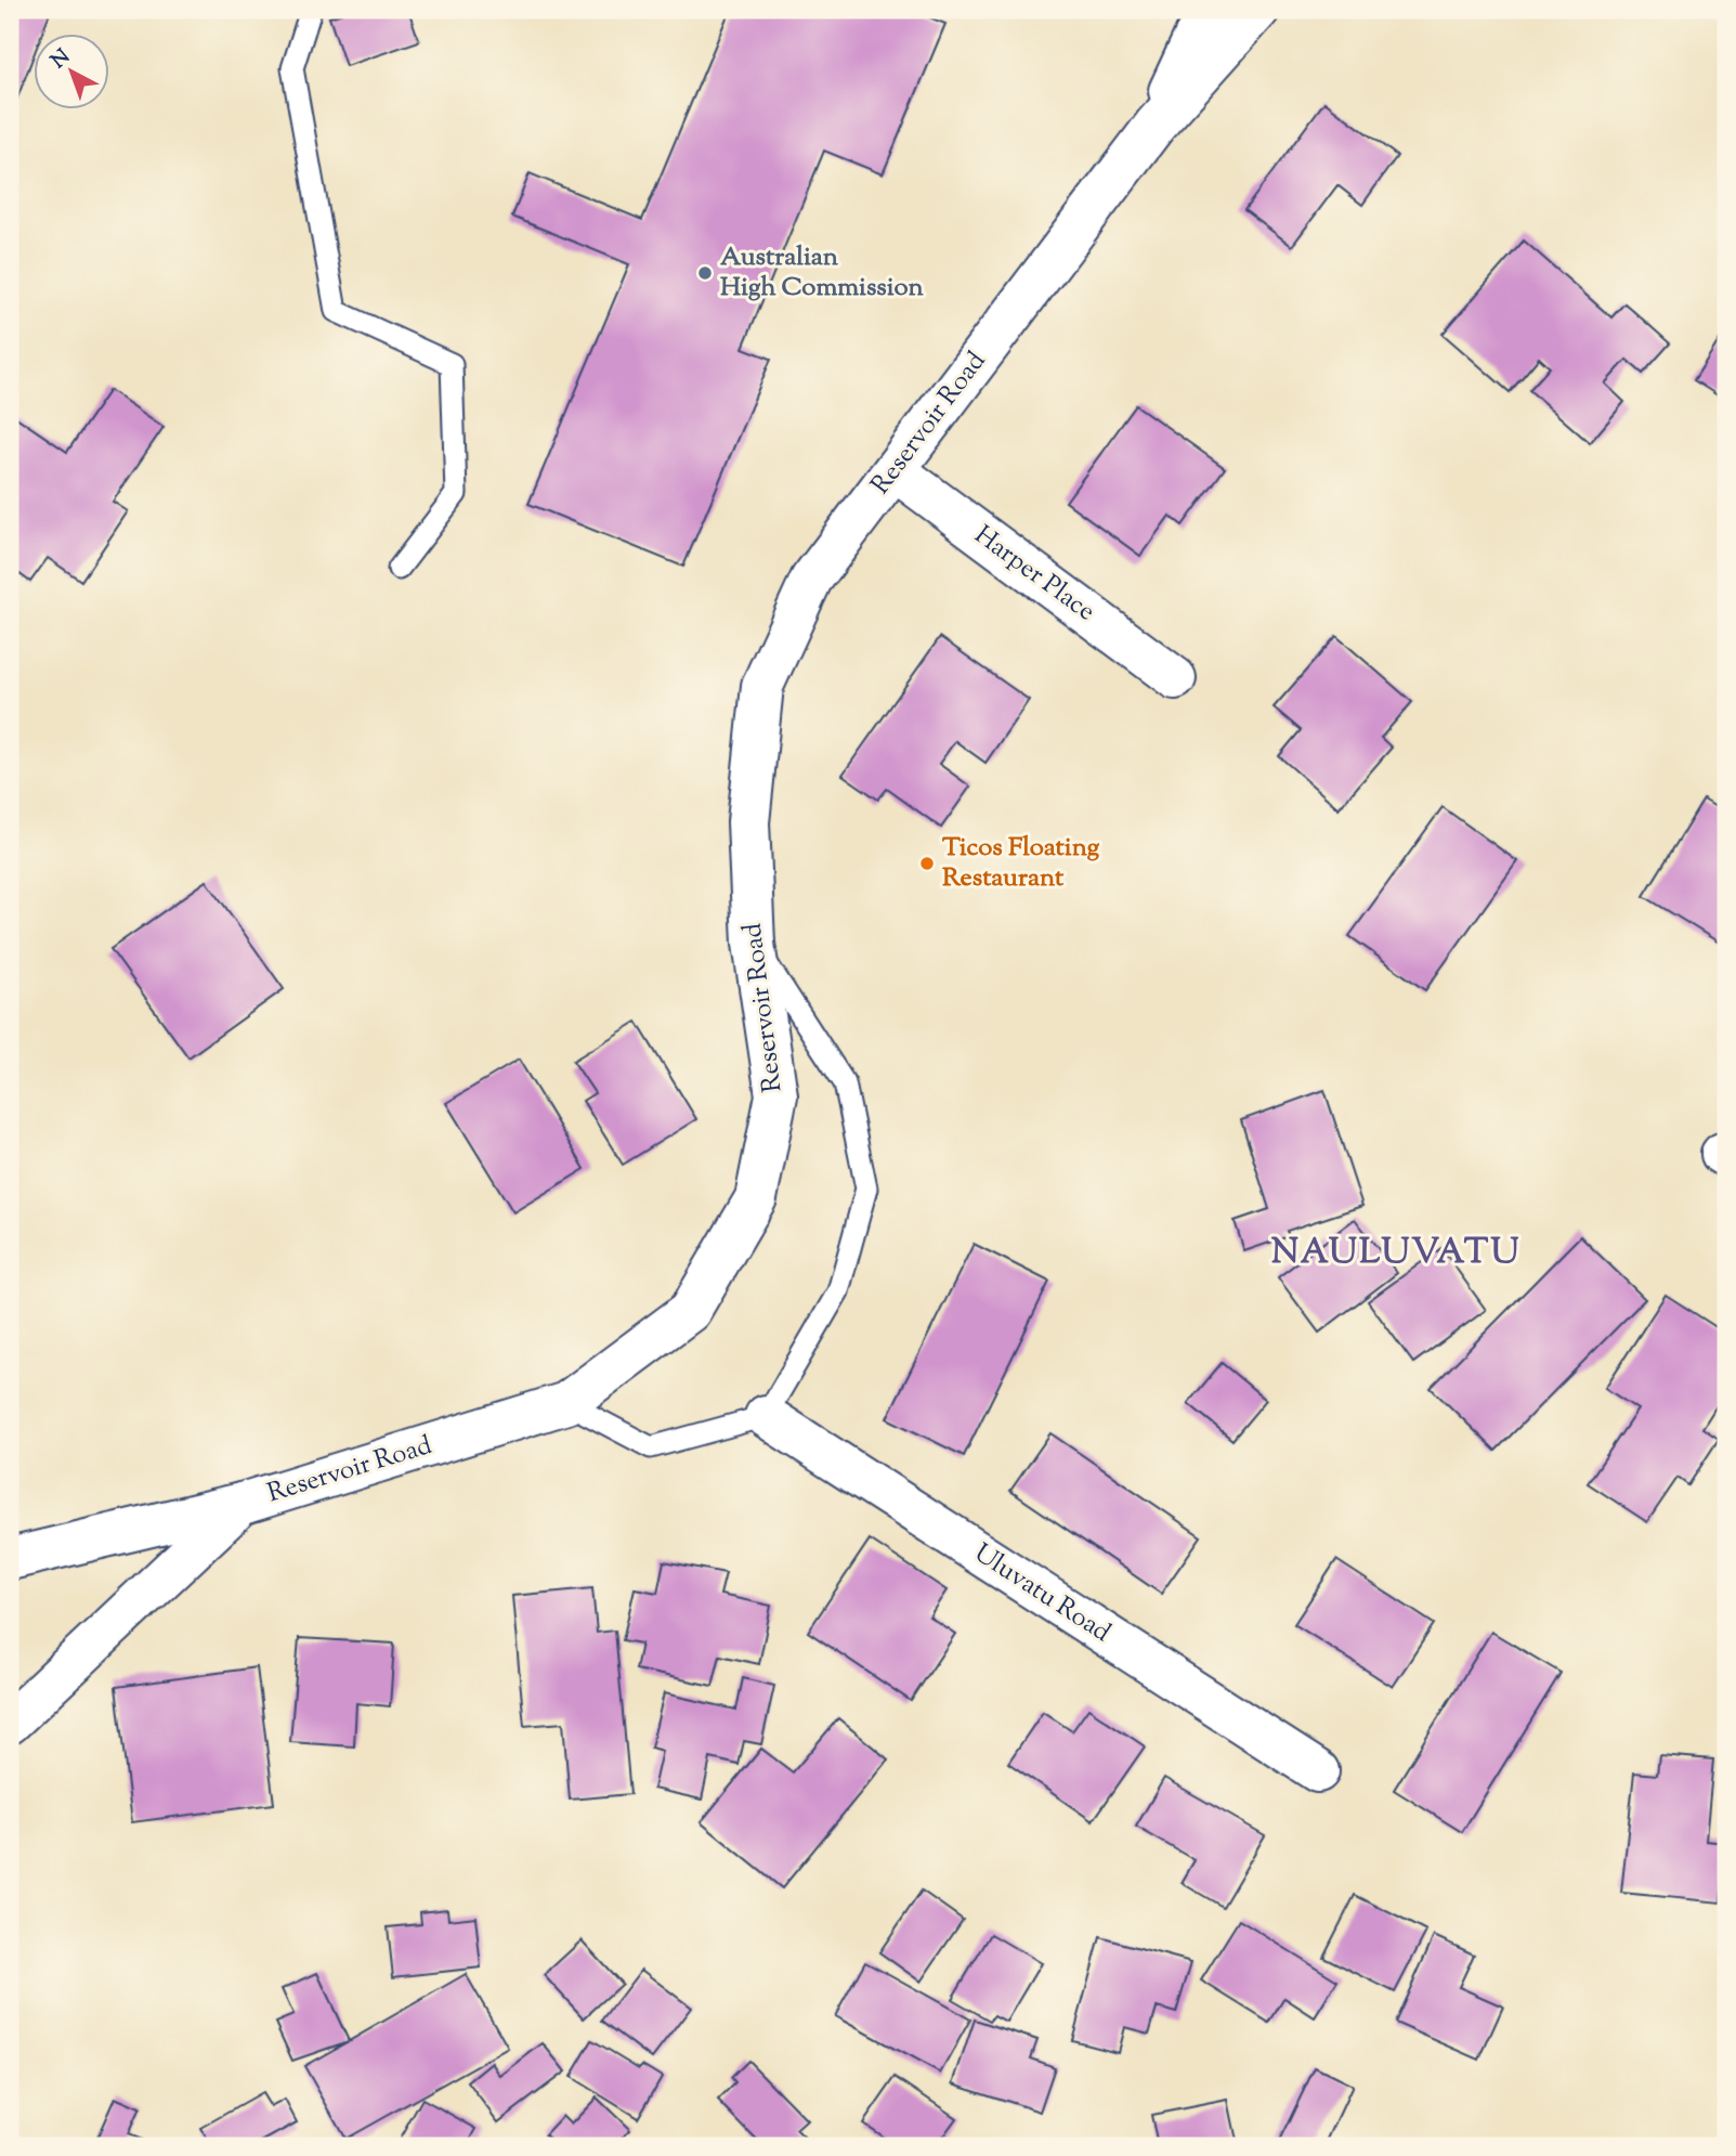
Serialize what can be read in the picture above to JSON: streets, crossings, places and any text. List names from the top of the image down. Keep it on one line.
{"streets":{"main road":["Reservoir Road","Harper Place","Uluvatu Road"]},"crossings":[["Reservoir Road","Harper Place"]],"districts":["NAULUVATU"],"places":["Australian High Commission","Ticos Floating Restaurant"],"north":"top left"}
